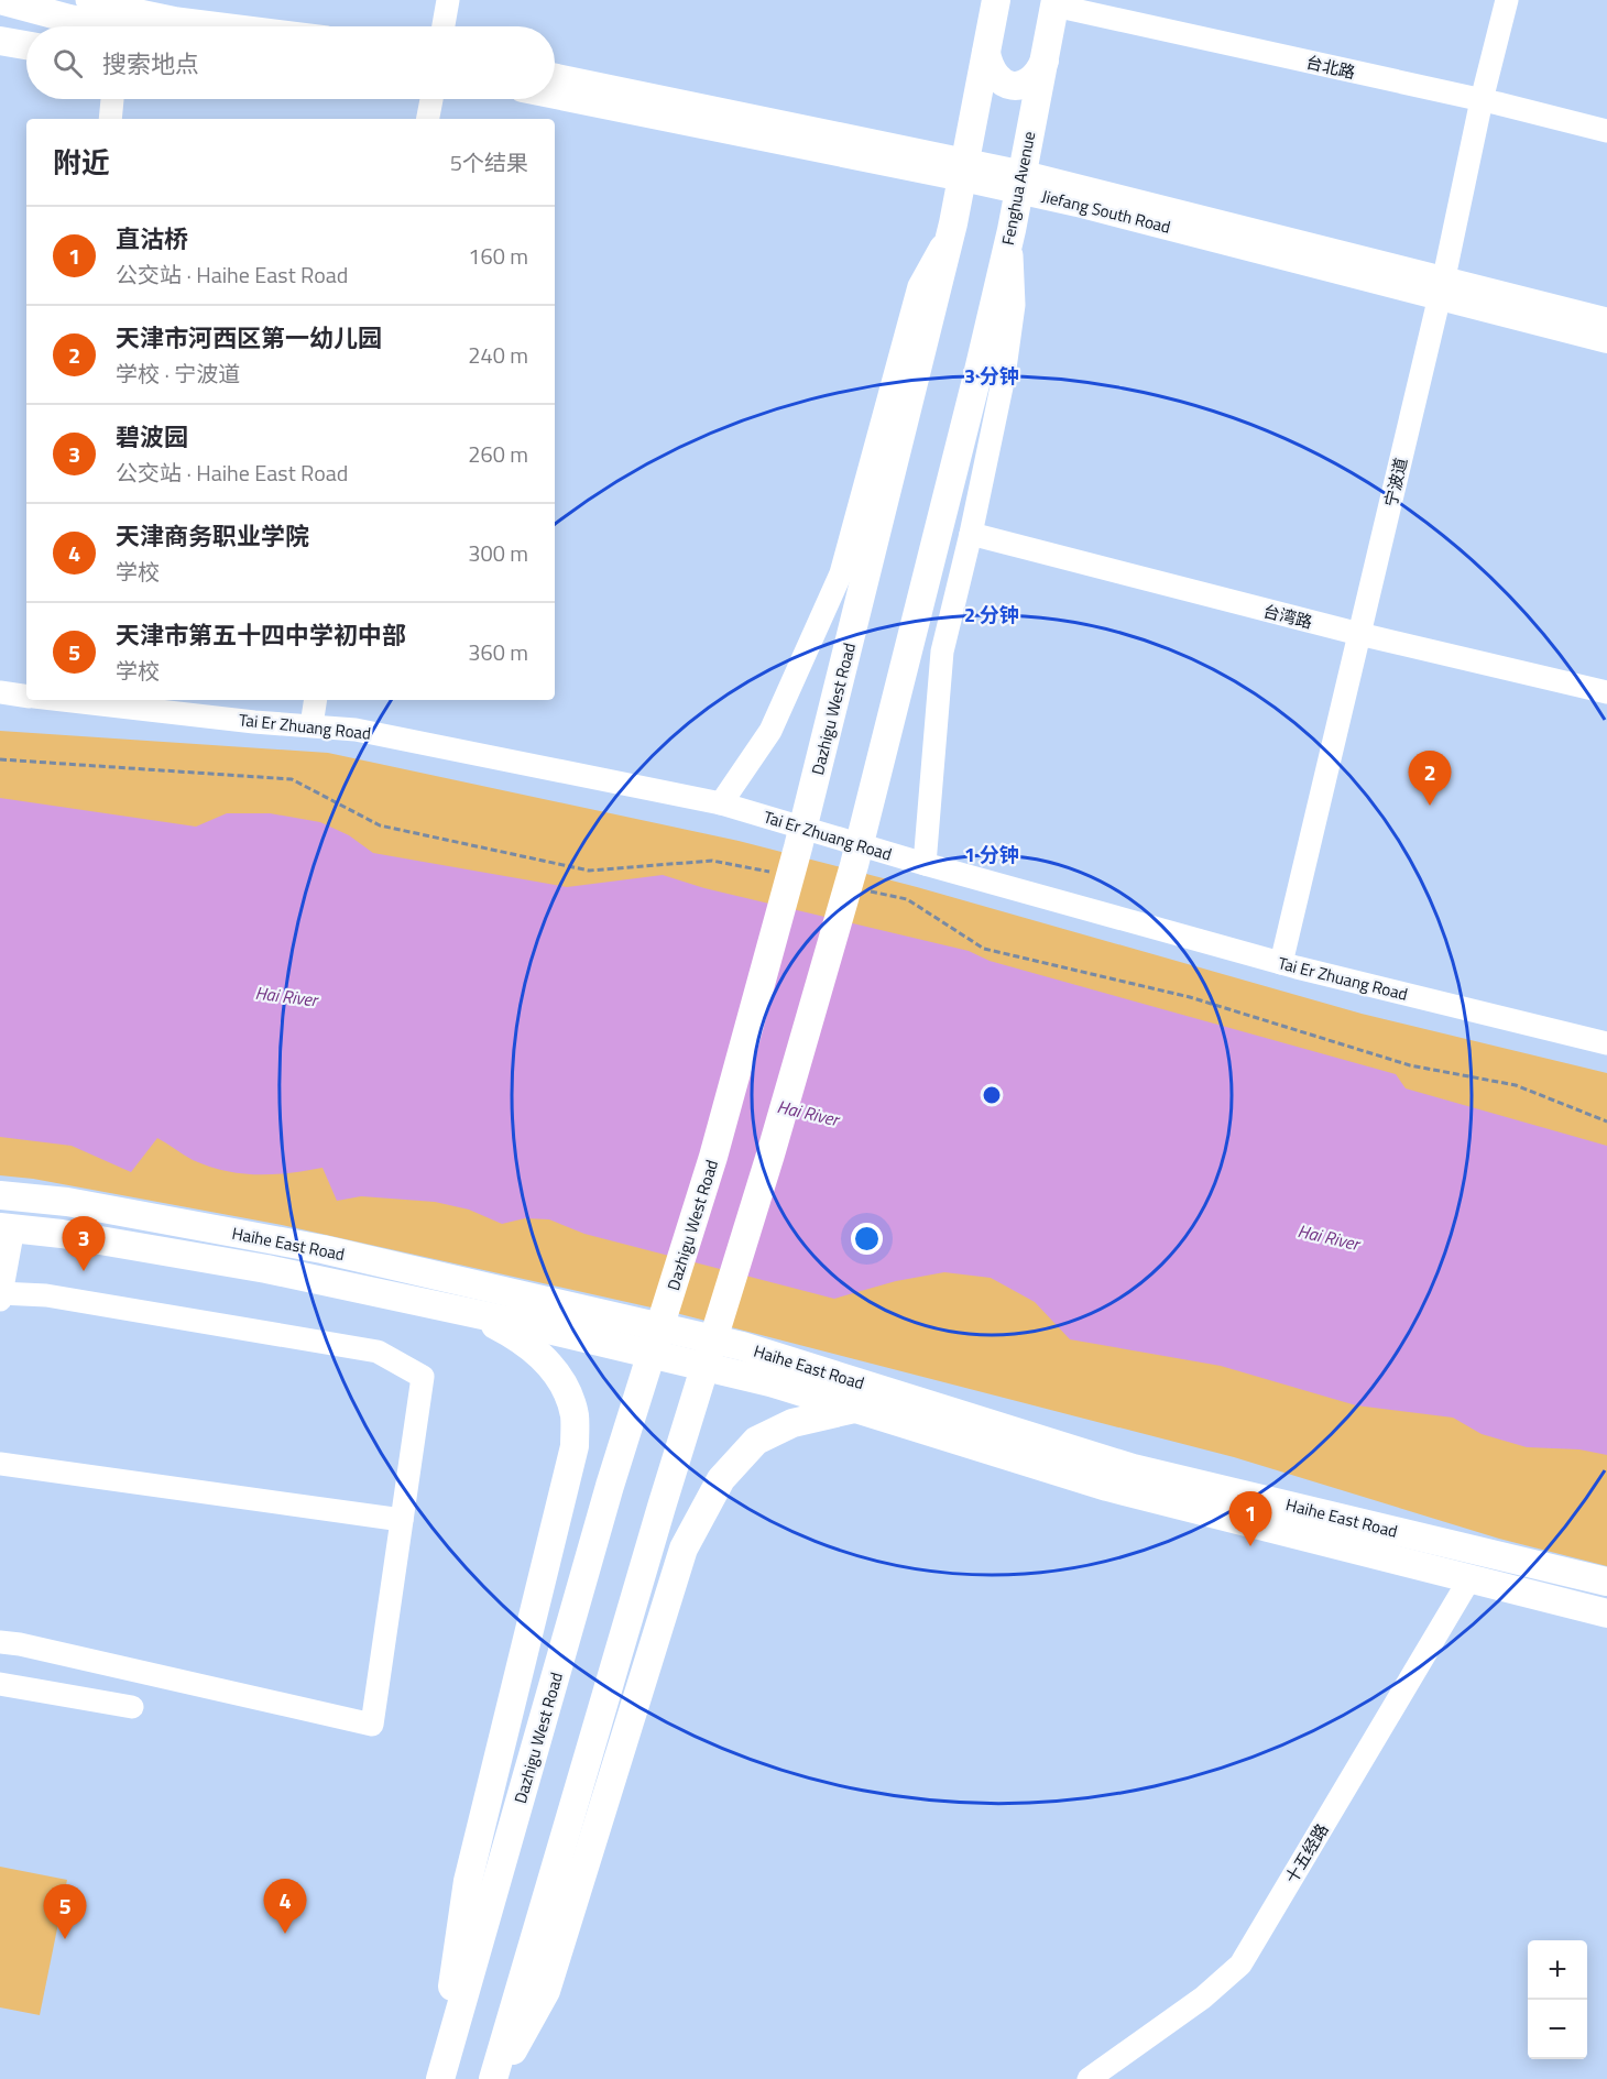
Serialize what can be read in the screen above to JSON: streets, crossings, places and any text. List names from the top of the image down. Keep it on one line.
{"streets":{"main road":["Fenghua Avenue","Jiefang South Road","Dazhigu West Road","Haihe East Road"],"street":["台北路","宁波道","台湾路","Tai Er Zhuang Road","十五经路"]},"crossings":[["台北路","Fenghua Avenue"],["台北路","宁波道"],["Fenghua Avenue","Jiefang South Road"],["Jiefang South Road","宁波道"],["宁波道","台湾路"],["宁波道","Tai Er Zhuang Road"],["Haihe East Road","十五经路"]],"water":["Hai River"],"page":{"search":"搜索地点","heading":["附近","5个结果"],"list":[{"mark":"1","name":"直沽桥","note":"公交站 · Haihe East Road","value":"160 m"},{"mark":"2","name":"天津市河西区第一幼儿园","note":"学校 · 宁波道","value":"240 m"},{"mark":"3","name":"碧波园","note":"公交站 · Haihe East Road","value":"260 m"},{"mark":"4","name":"天津商务职业学院","note":"学校","value":"300 m"},{"mark":"5","name":"天津市第五十四中学初中部","note":"学校","value":"360 m"}],"pins":["2","3","1","4","5"],"map_buttons":["+","−"]},"rings":["3 分钟","2 分钟","1 分钟"]}
